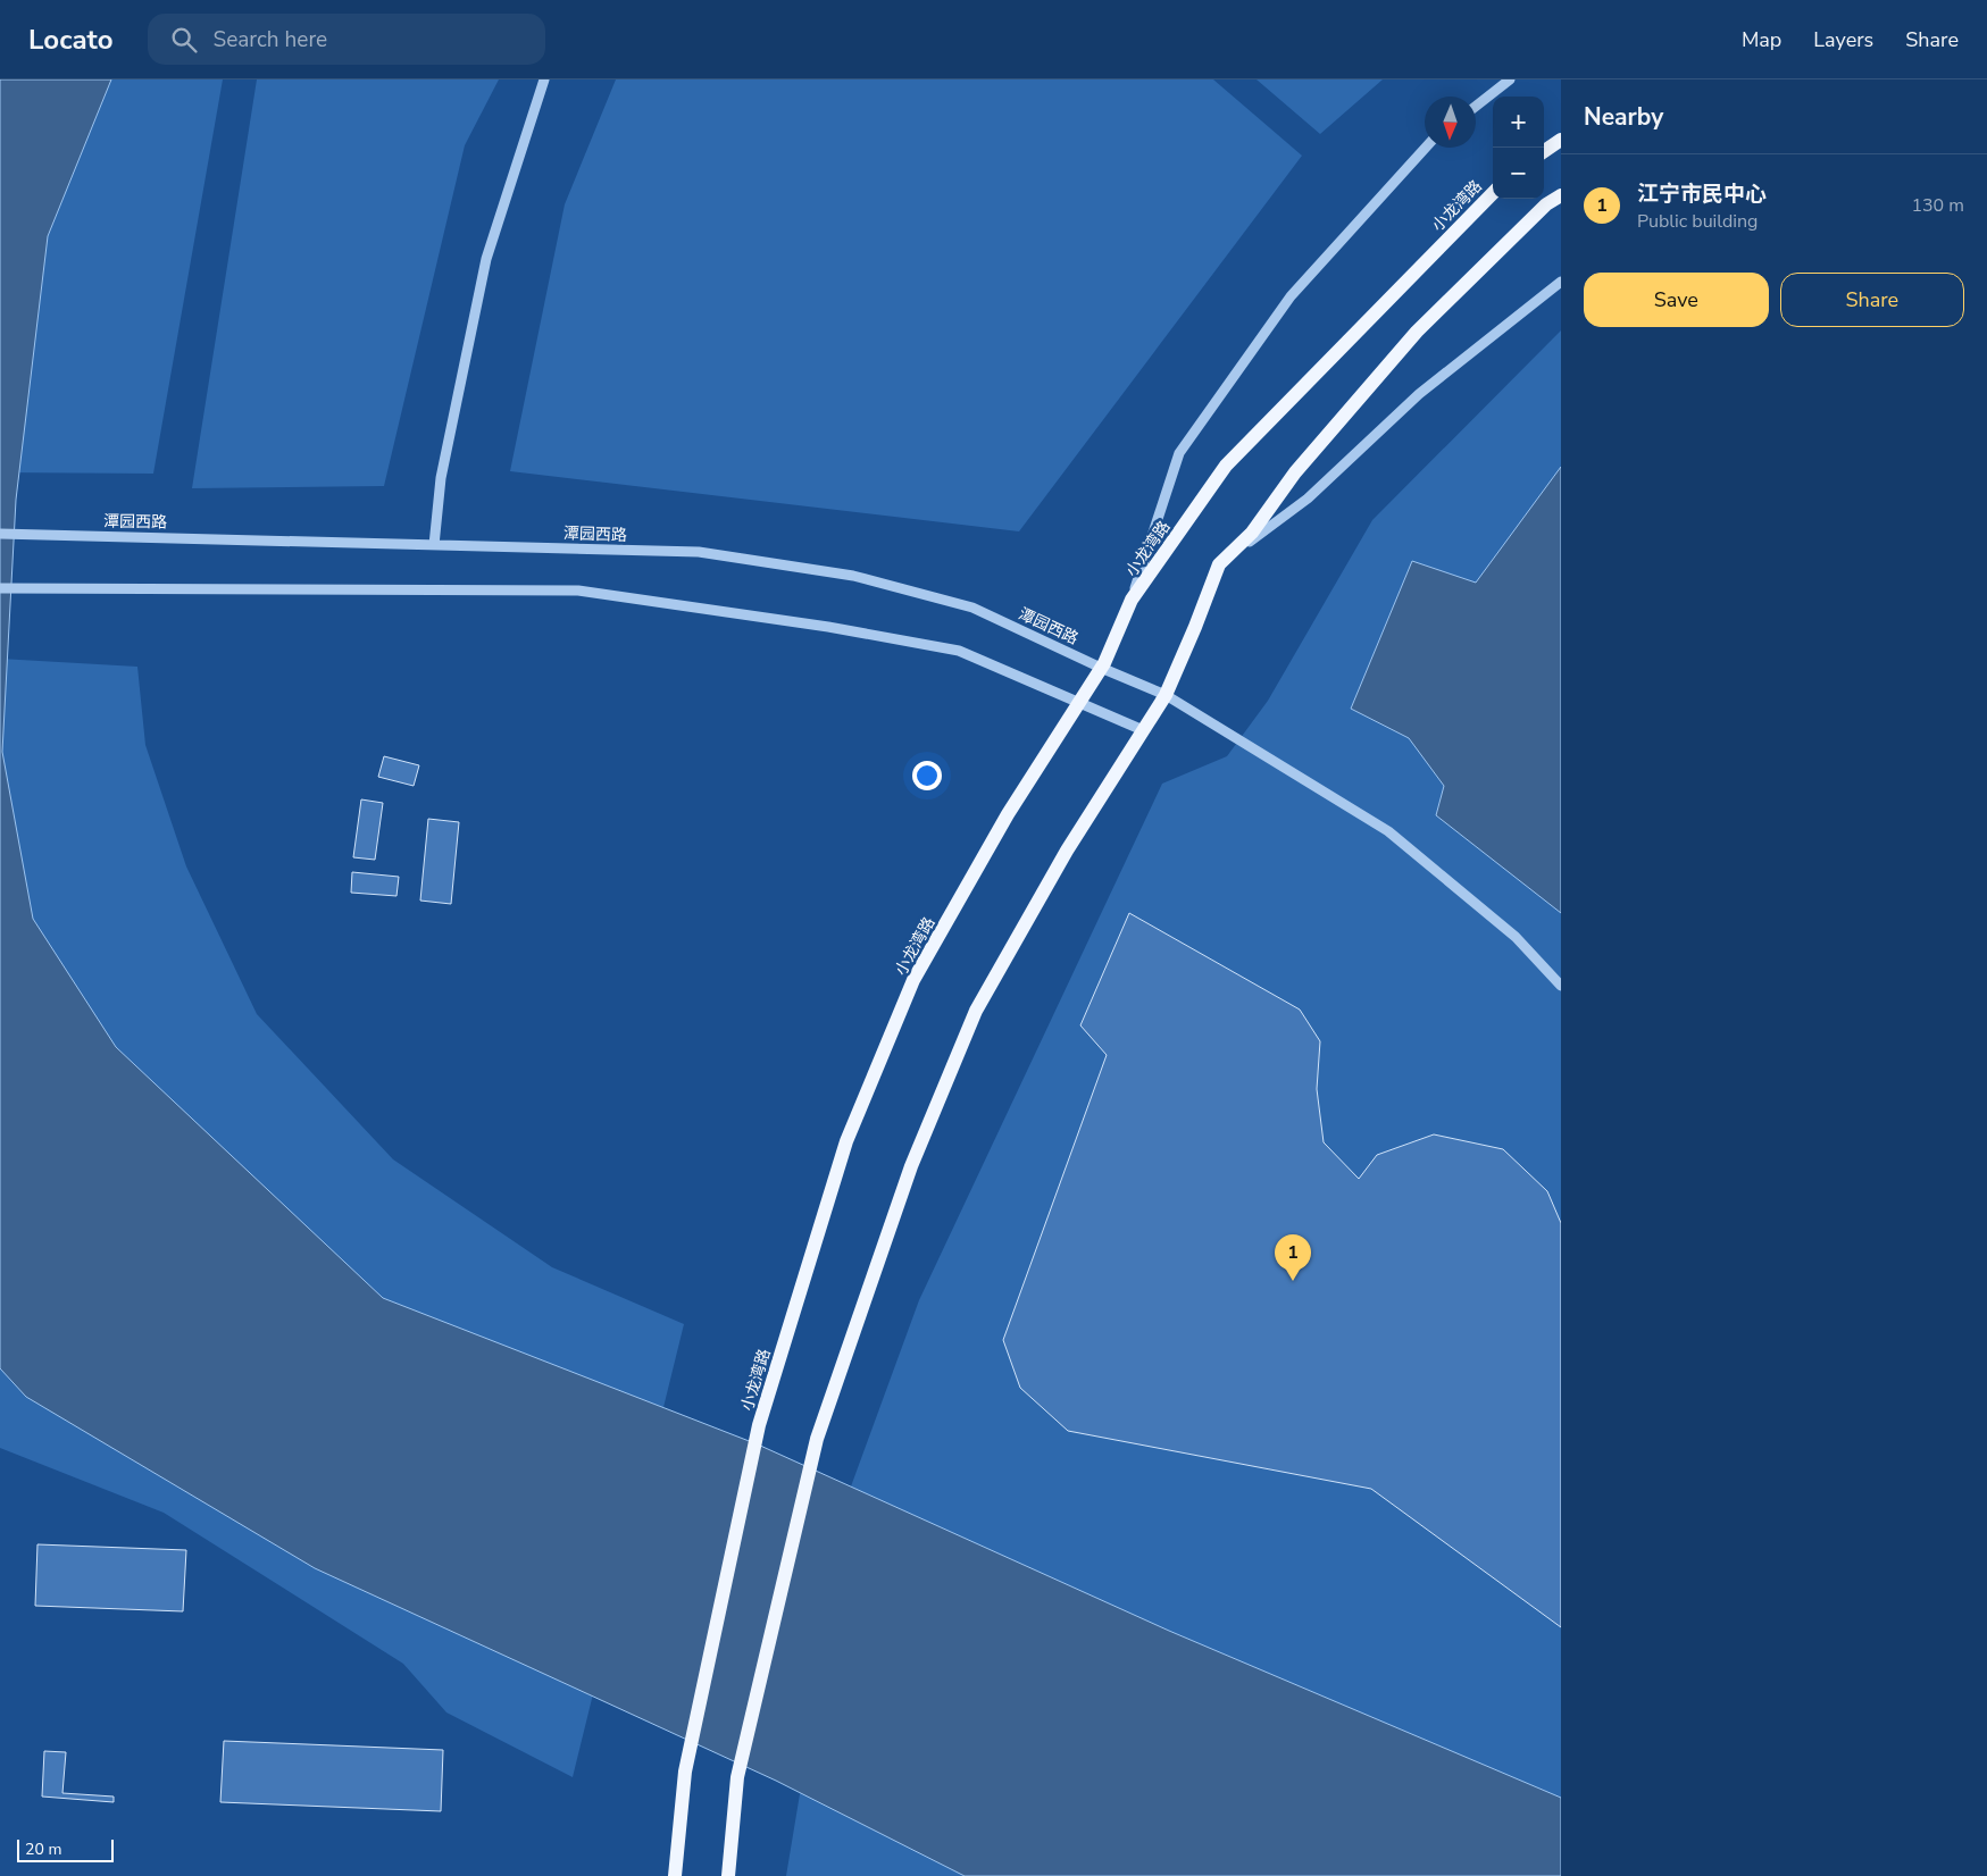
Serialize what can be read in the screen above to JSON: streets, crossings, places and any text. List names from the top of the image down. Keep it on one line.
{"streets":{"main road":["小龙湾路"],"street":["潭园西路"]},"crossings":[["小龙湾路","潭园西路"]],"scale_bar":"20 m","north":"bottom","page":{"header":"Locato","search":"Search here","nav":["Map","Layers","Share"],"heading":"Nearby","map_buttons":["+","−"],"list":[{"mark":"1","name":"江宁市民中心","note":"Public building","value":"130 m"}],"buttons":["Save","Share"],"pins":"1","scale":"20 m"}}
